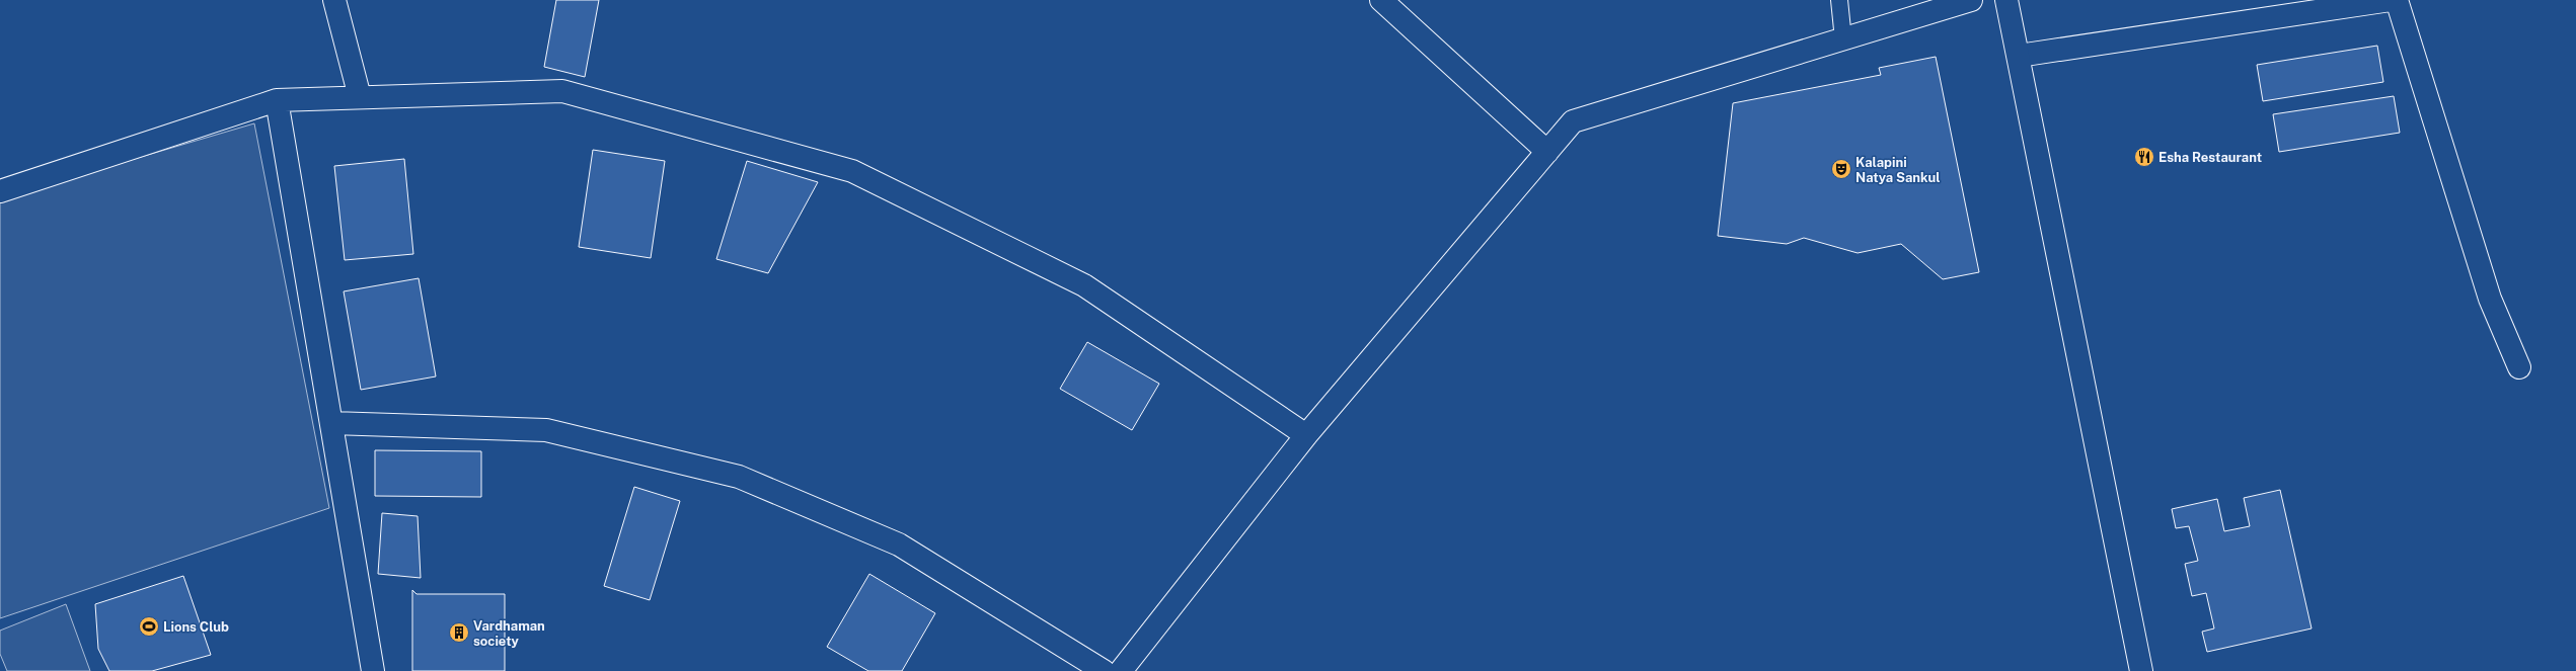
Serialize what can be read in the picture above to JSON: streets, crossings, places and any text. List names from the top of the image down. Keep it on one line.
{"places":{"restaurant":["Esha Restaurant"],"theatre":["Kalapini Natya Sankul"],"sports":["Lions Club"],"building":["Vardhaman society"]}}
